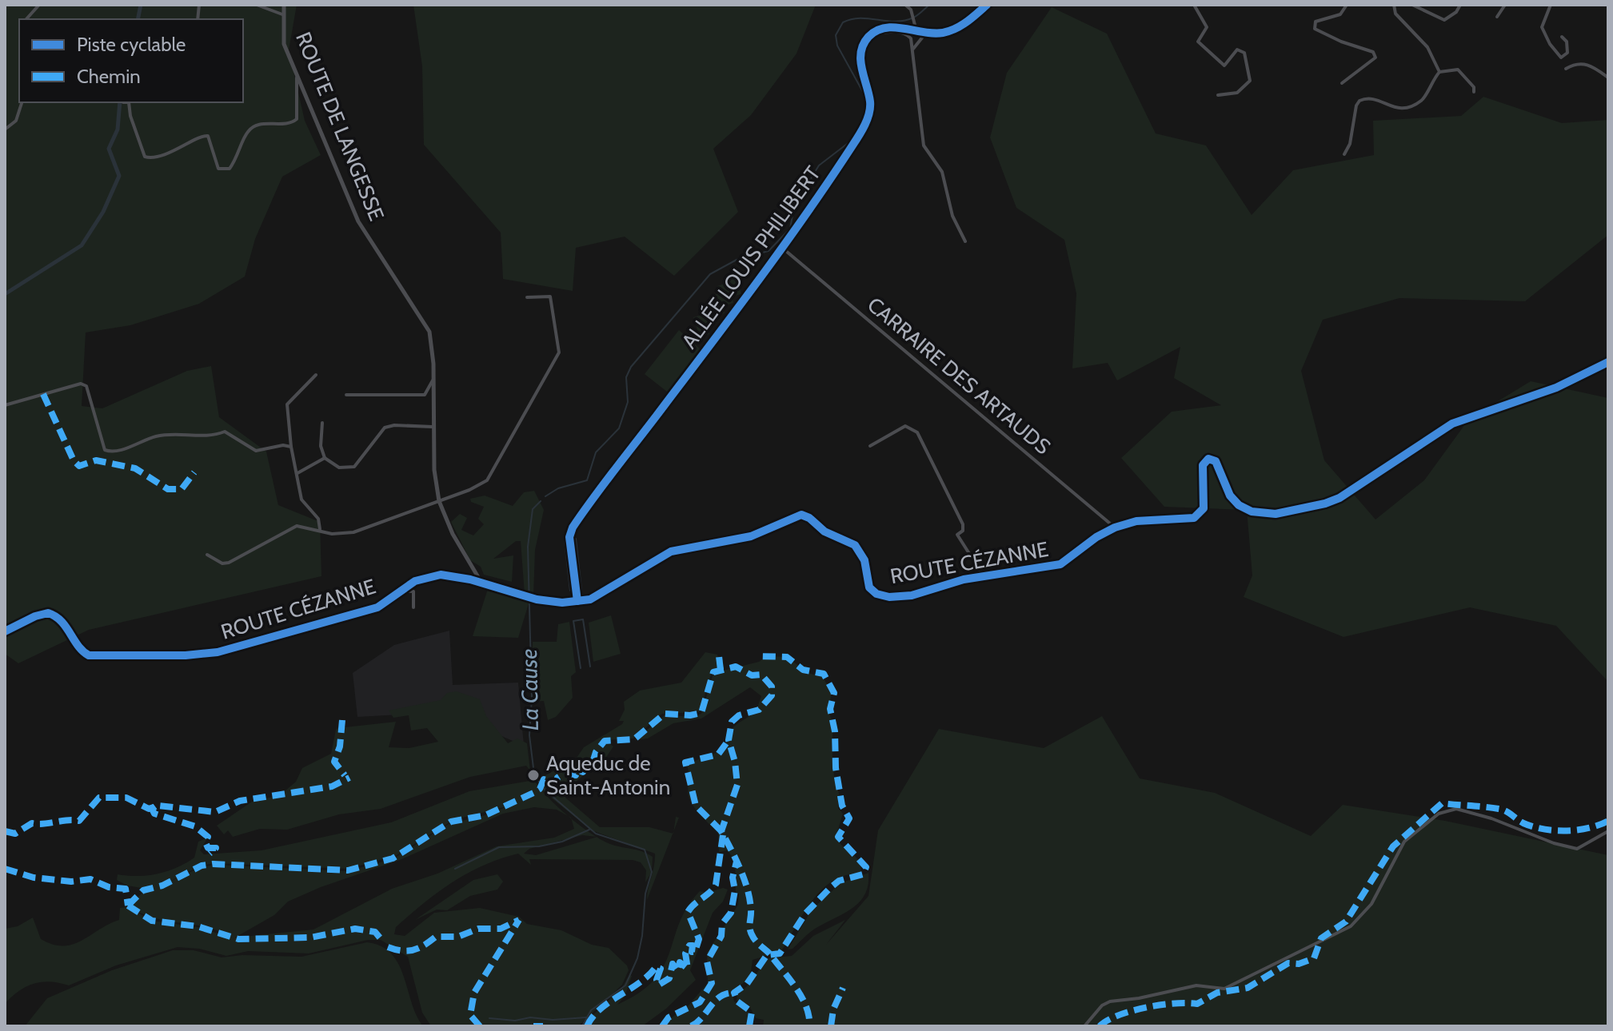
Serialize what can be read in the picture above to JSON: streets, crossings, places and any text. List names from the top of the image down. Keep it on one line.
{"streets":{"street":["ROUTE DE LANGESSE","ALLÉE LOUIS PHILIBERT","CARRAIRE DES ARTAUDS","ROUTE CÉZANNE"]},"crossings":[["ROUTE DE LANGESSE","ROUTE CÉZANNE"],["ALLÉE LOUIS PHILIBERT","CARRAIRE DES ARTAUDS"],["ALLÉE LOUIS PHILIBERT","ROUTE CÉZANNE"],["CARRAIRE DES ARTAUDS","ROUTE CÉZANNE"]],"water":["La Cause"],"places":["Aqueduc de Saint-Antonin"],"legend":["Piste cyclable","Chemin"]}
